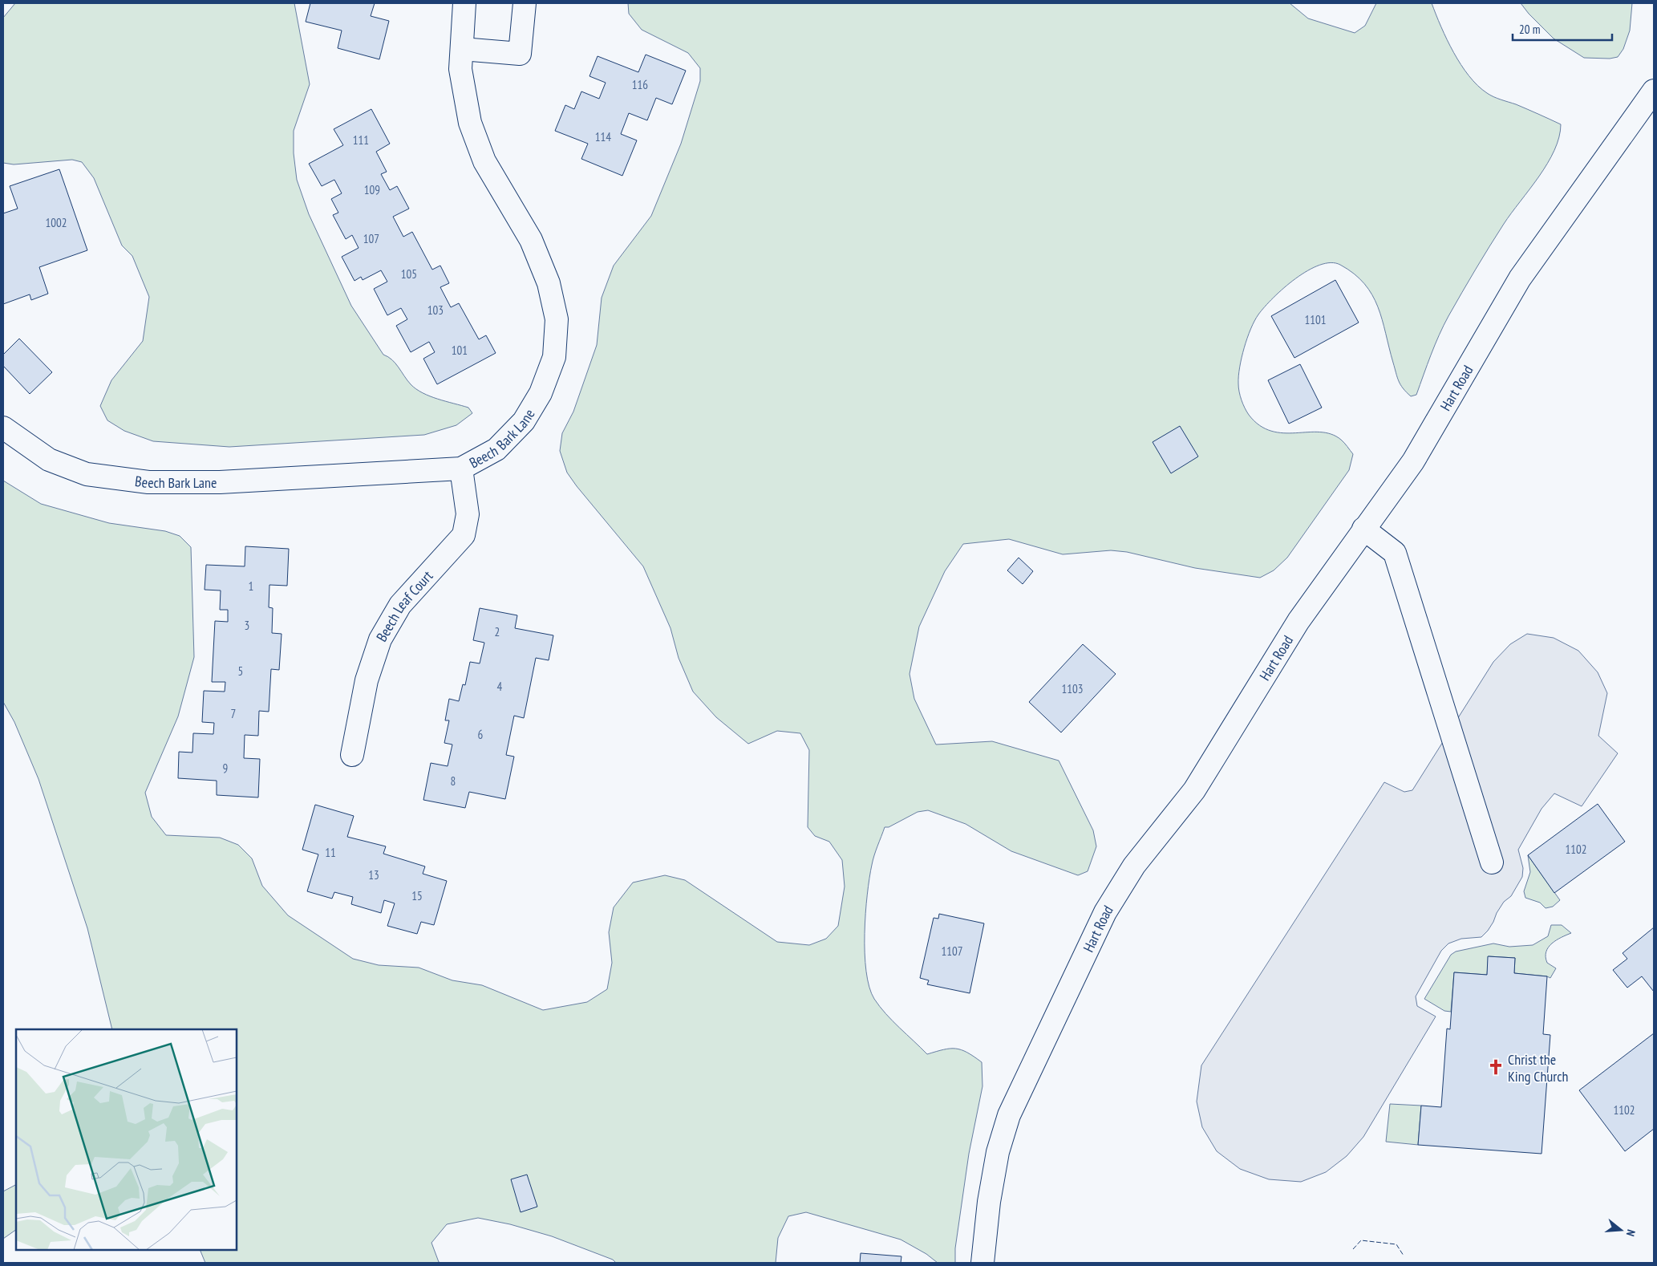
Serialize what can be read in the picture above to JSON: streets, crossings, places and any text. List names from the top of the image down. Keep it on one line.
{"streets":{"street":["Hart Road","Beech Bark Lane","Beech Leaf Court"]},"crossings":[["Beech Bark Lane","Beech Leaf Court"]],"places":{"church":["Christ the King Church"]},"house_numbers":["116","114","111","109","1002","107","105","103","1101","101","1","3","2","5","4","1103","7","6","9","8","1102","11","13","15","1107","1102"],"scale_bar":"20 m","north":"right"}
